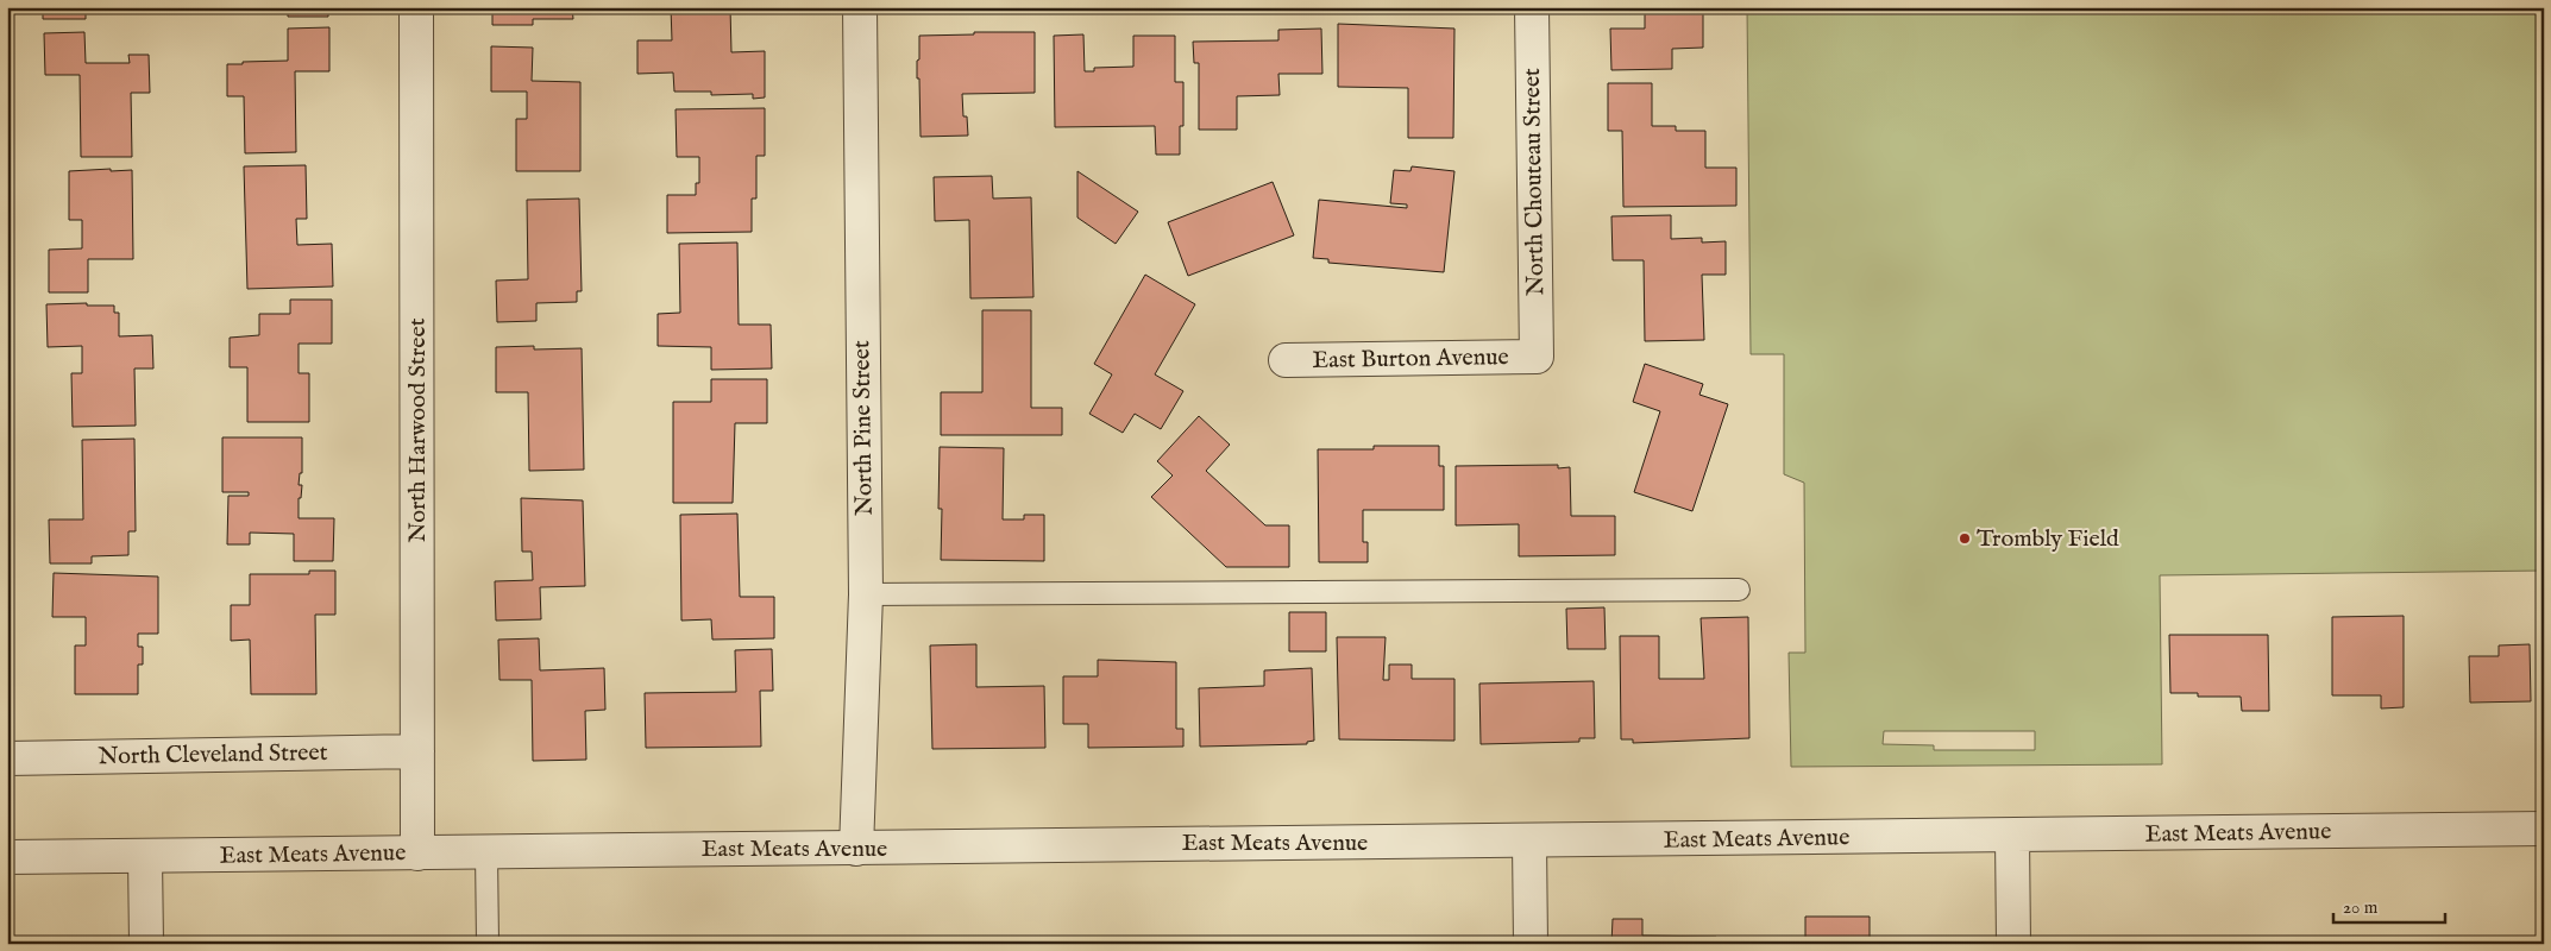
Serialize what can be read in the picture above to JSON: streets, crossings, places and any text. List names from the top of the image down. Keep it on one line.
{"streets":{"street":["North Chouteau Street","East Burton Avenue","North Pine Street","North Harwood Street","North Cleveland Street","East Meats Avenue"]},"crossings":[["North Chouteau Street","East Burton Avenue"],["North Pine Street","East Meats Avenue"],["North Harwood Street","North Cleveland Street"],["North Harwood Street","East Meats Avenue"]],"places":["Trombly Field"],"scale_bar":"20 m"}
